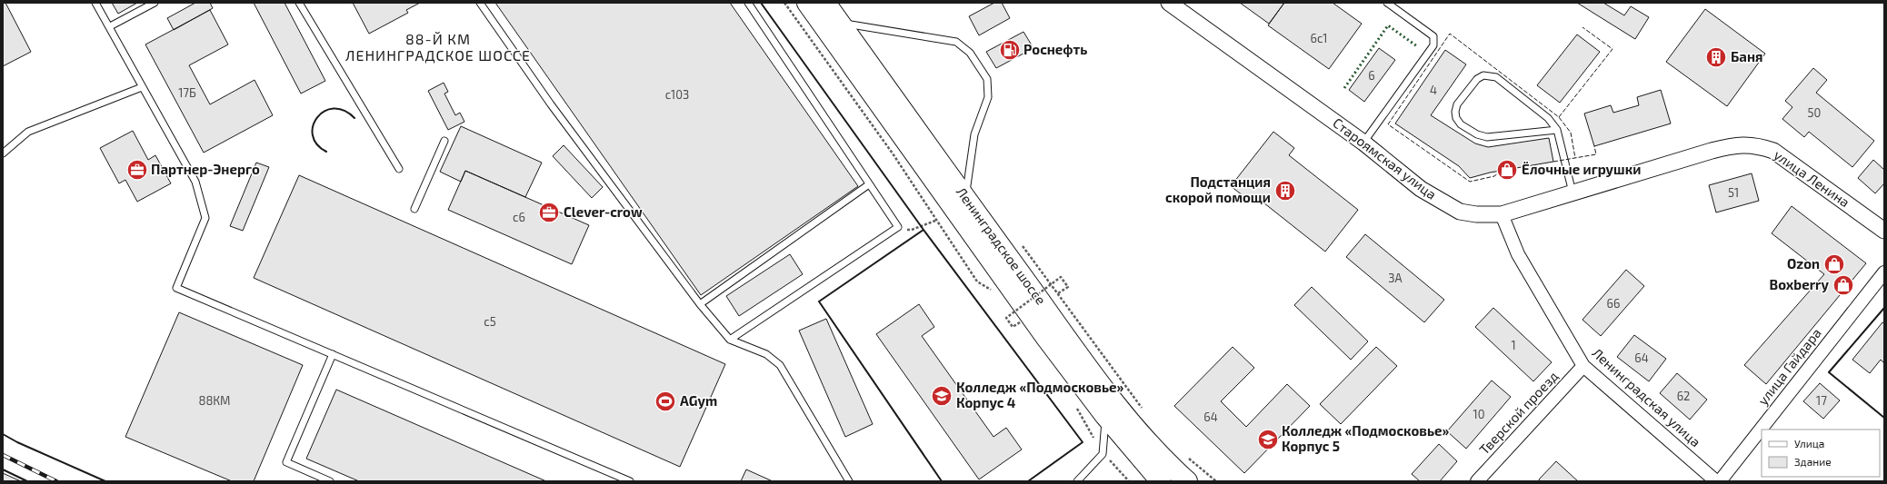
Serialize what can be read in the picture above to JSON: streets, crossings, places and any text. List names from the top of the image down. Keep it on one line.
{"streets":{"highway":["Ленинградское шоссе"],"street":["Староямская улица","улица Ленина","улица Гайдара","Ленинградская улица","Тверской проезд"]},"crossings":[["Староямская улица","улица Ленина"],["Староямская улица","Ленинградская улица"],["Ленинградская улица","Тверской проезд"]],"districts":["88-Й КМ ЛЕНИНГРАДСКОЕ ШОССЕ"],"places":{"fuel station":["Роснефть"],"building":["Баня","Подстанция скорой помощи"],"office":["Партнер-Энерго","Clever-crow"],"shop":["Ёлочные игрушки","Ozon","Boxberry"],"school or university":["Колледж «Подмосковье» Корпус 4","Колледж «Подмосковье» Корпус 5"],"sports":["AGym"]},"house_numbers":["6с1","6","4","17Б","c103","50","51","с6","3А","66","с5","1","64","62","88КМ","17","10","64"],"legend":["Улица","Здание"]}
